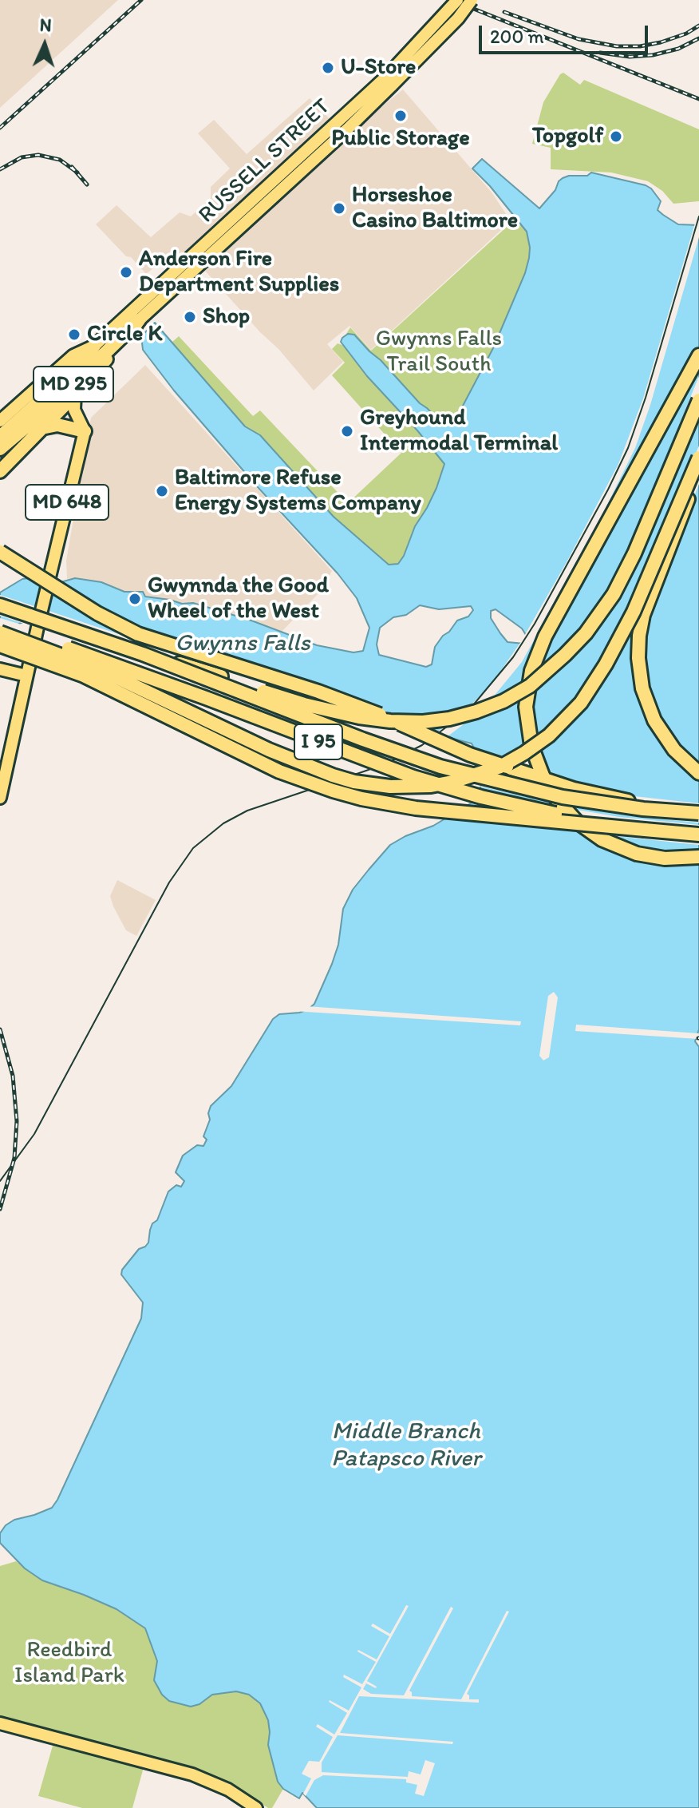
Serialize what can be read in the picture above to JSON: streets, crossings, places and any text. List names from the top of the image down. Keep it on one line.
{"streets":{"highway":["MD 295","I 95"],"main road":["RUSSELL STREET","MD 648"]},"crossings":[["RUSSELL STREET","MD 295"]],"water":["Gwynns Falls","Middle Branch Patapsco River"],"parks":["Gwynns Falls Trail South","Reedbird Island Park"],"places":["U-Store","Public Storage","Topgolf","Horseshoe Casino Baltimore","Anderson Fire Department Supplies","Shop","Circle K","Greyhound Intermodal Terminal","Baltimore Refuse Energy Systems Company","Gwynnda the Good Wheel of the West"],"scale_bar":"200 m","north":"top"}
